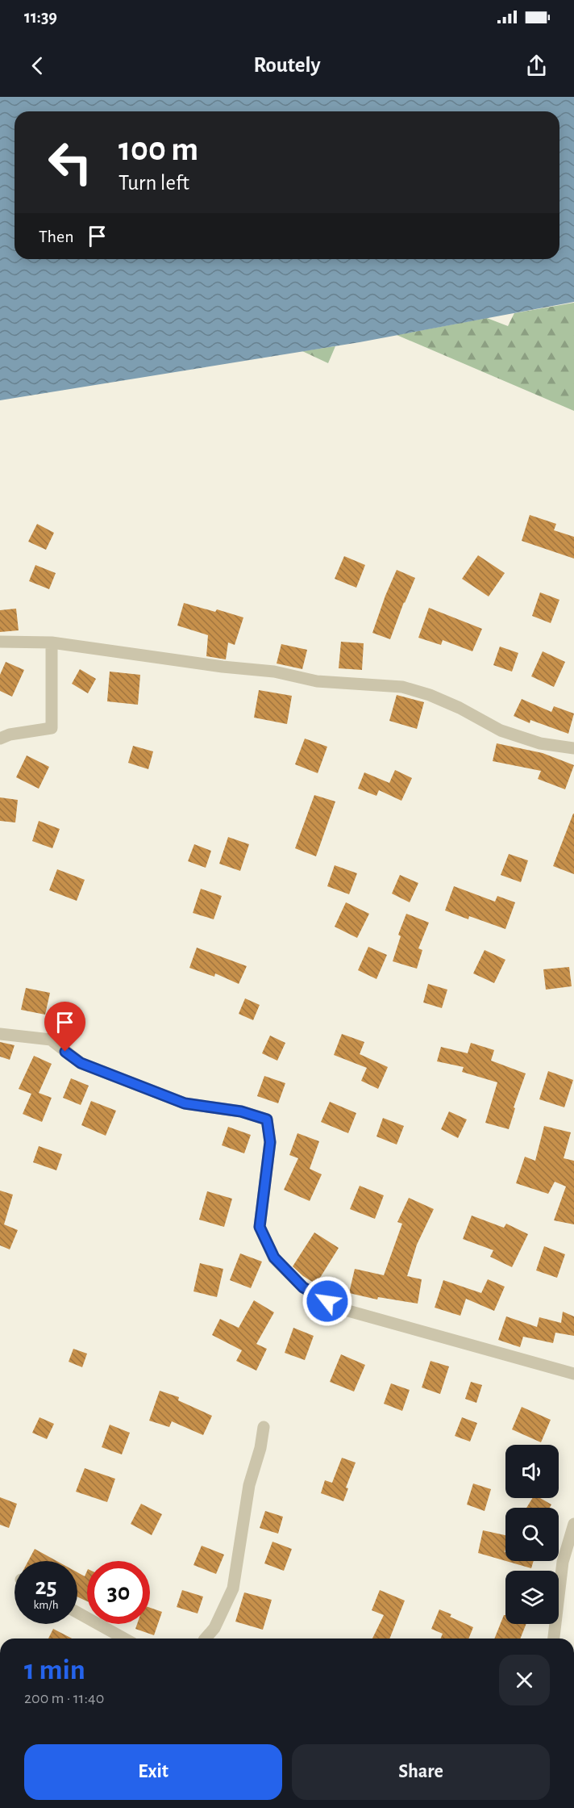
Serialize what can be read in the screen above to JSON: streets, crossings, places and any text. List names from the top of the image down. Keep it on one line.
{"page":{"status":"11:39","header":"Routely","turn":["100 m","Turn left"],"then":"Then","speed":"25 km/h","limit":"30","heading":["1 min","200 m · 11:40"],"buttons":["Exit","Share"]}}
